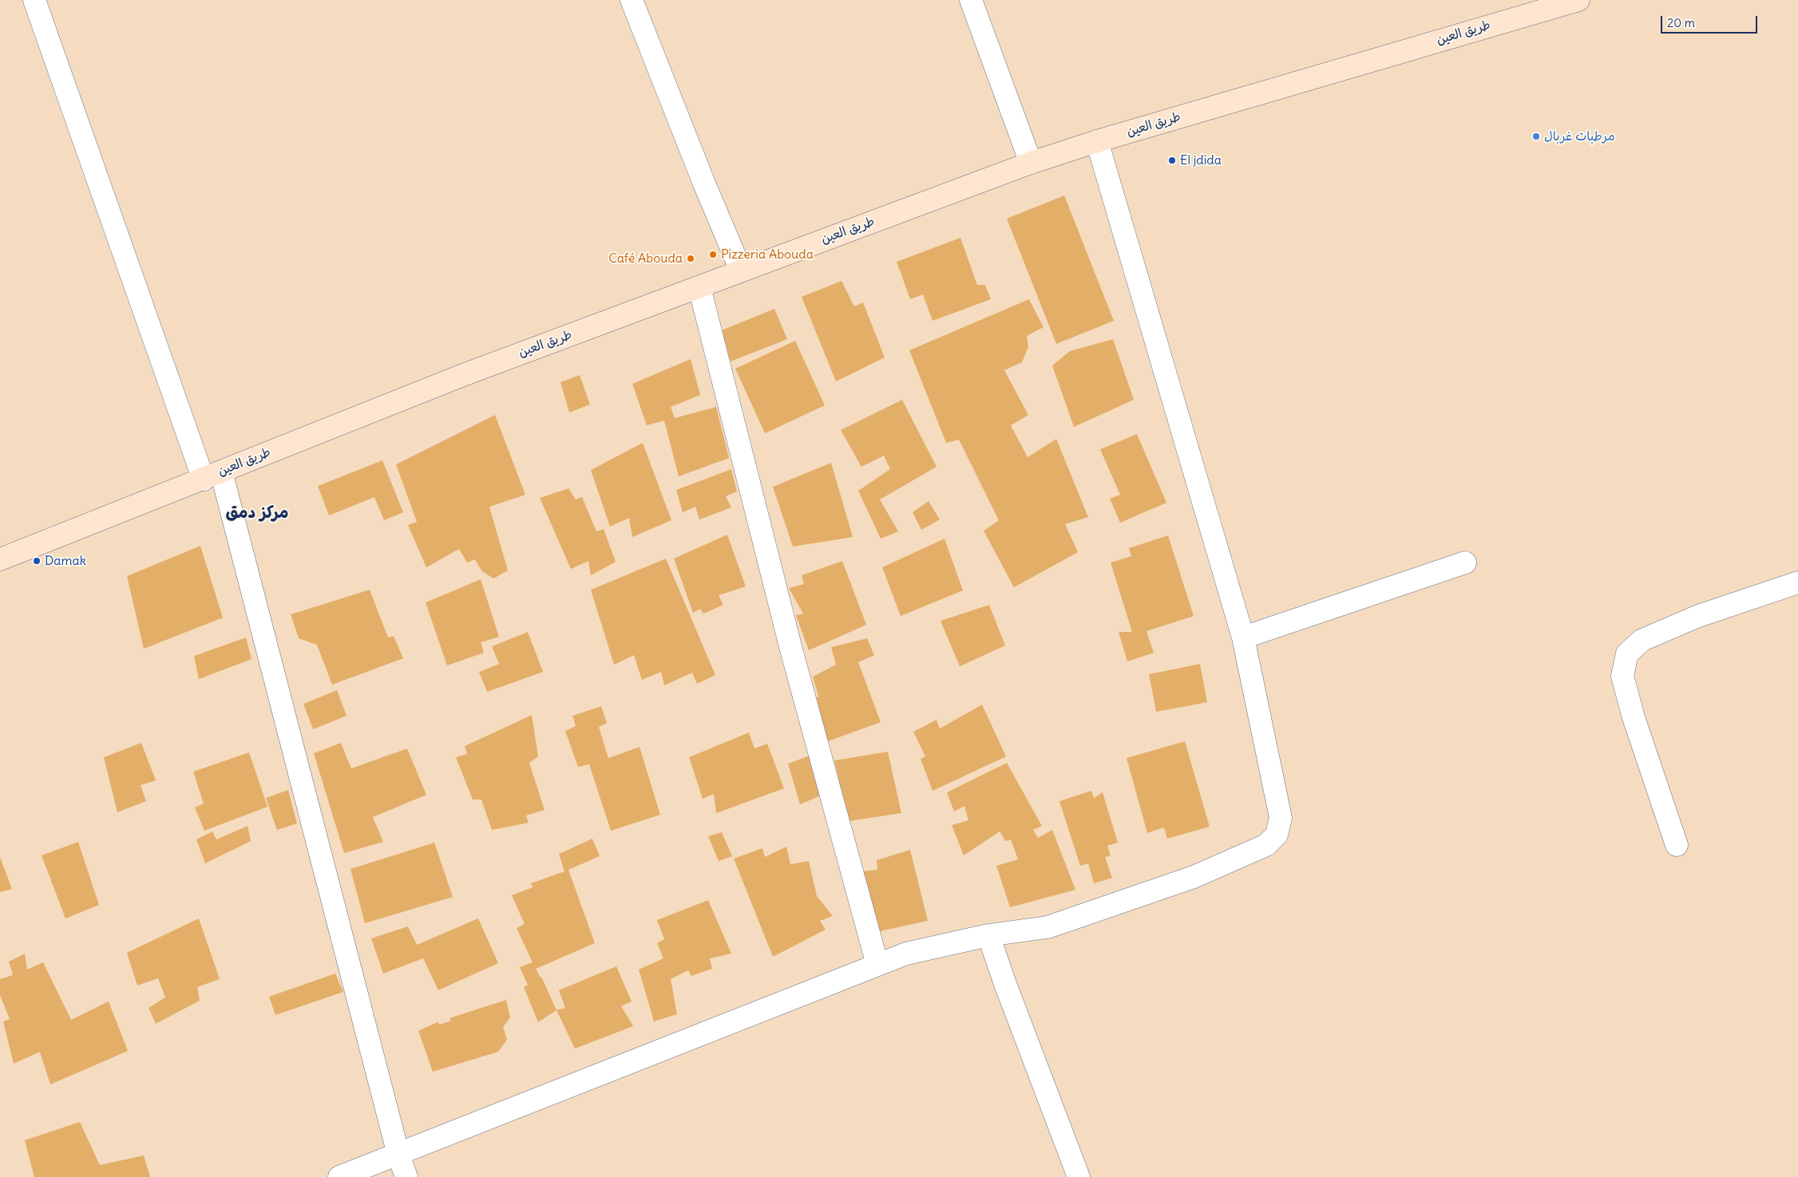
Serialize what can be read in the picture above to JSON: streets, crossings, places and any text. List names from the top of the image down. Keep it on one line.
{"streets":{"main road":["طريق العين"]},"districts":["مركز دمق"],"places":["مرطبات غربال","El jdida","Pizzeria Abouda","Café Abouda","Damak"],"scale_bar":"20 m"}
